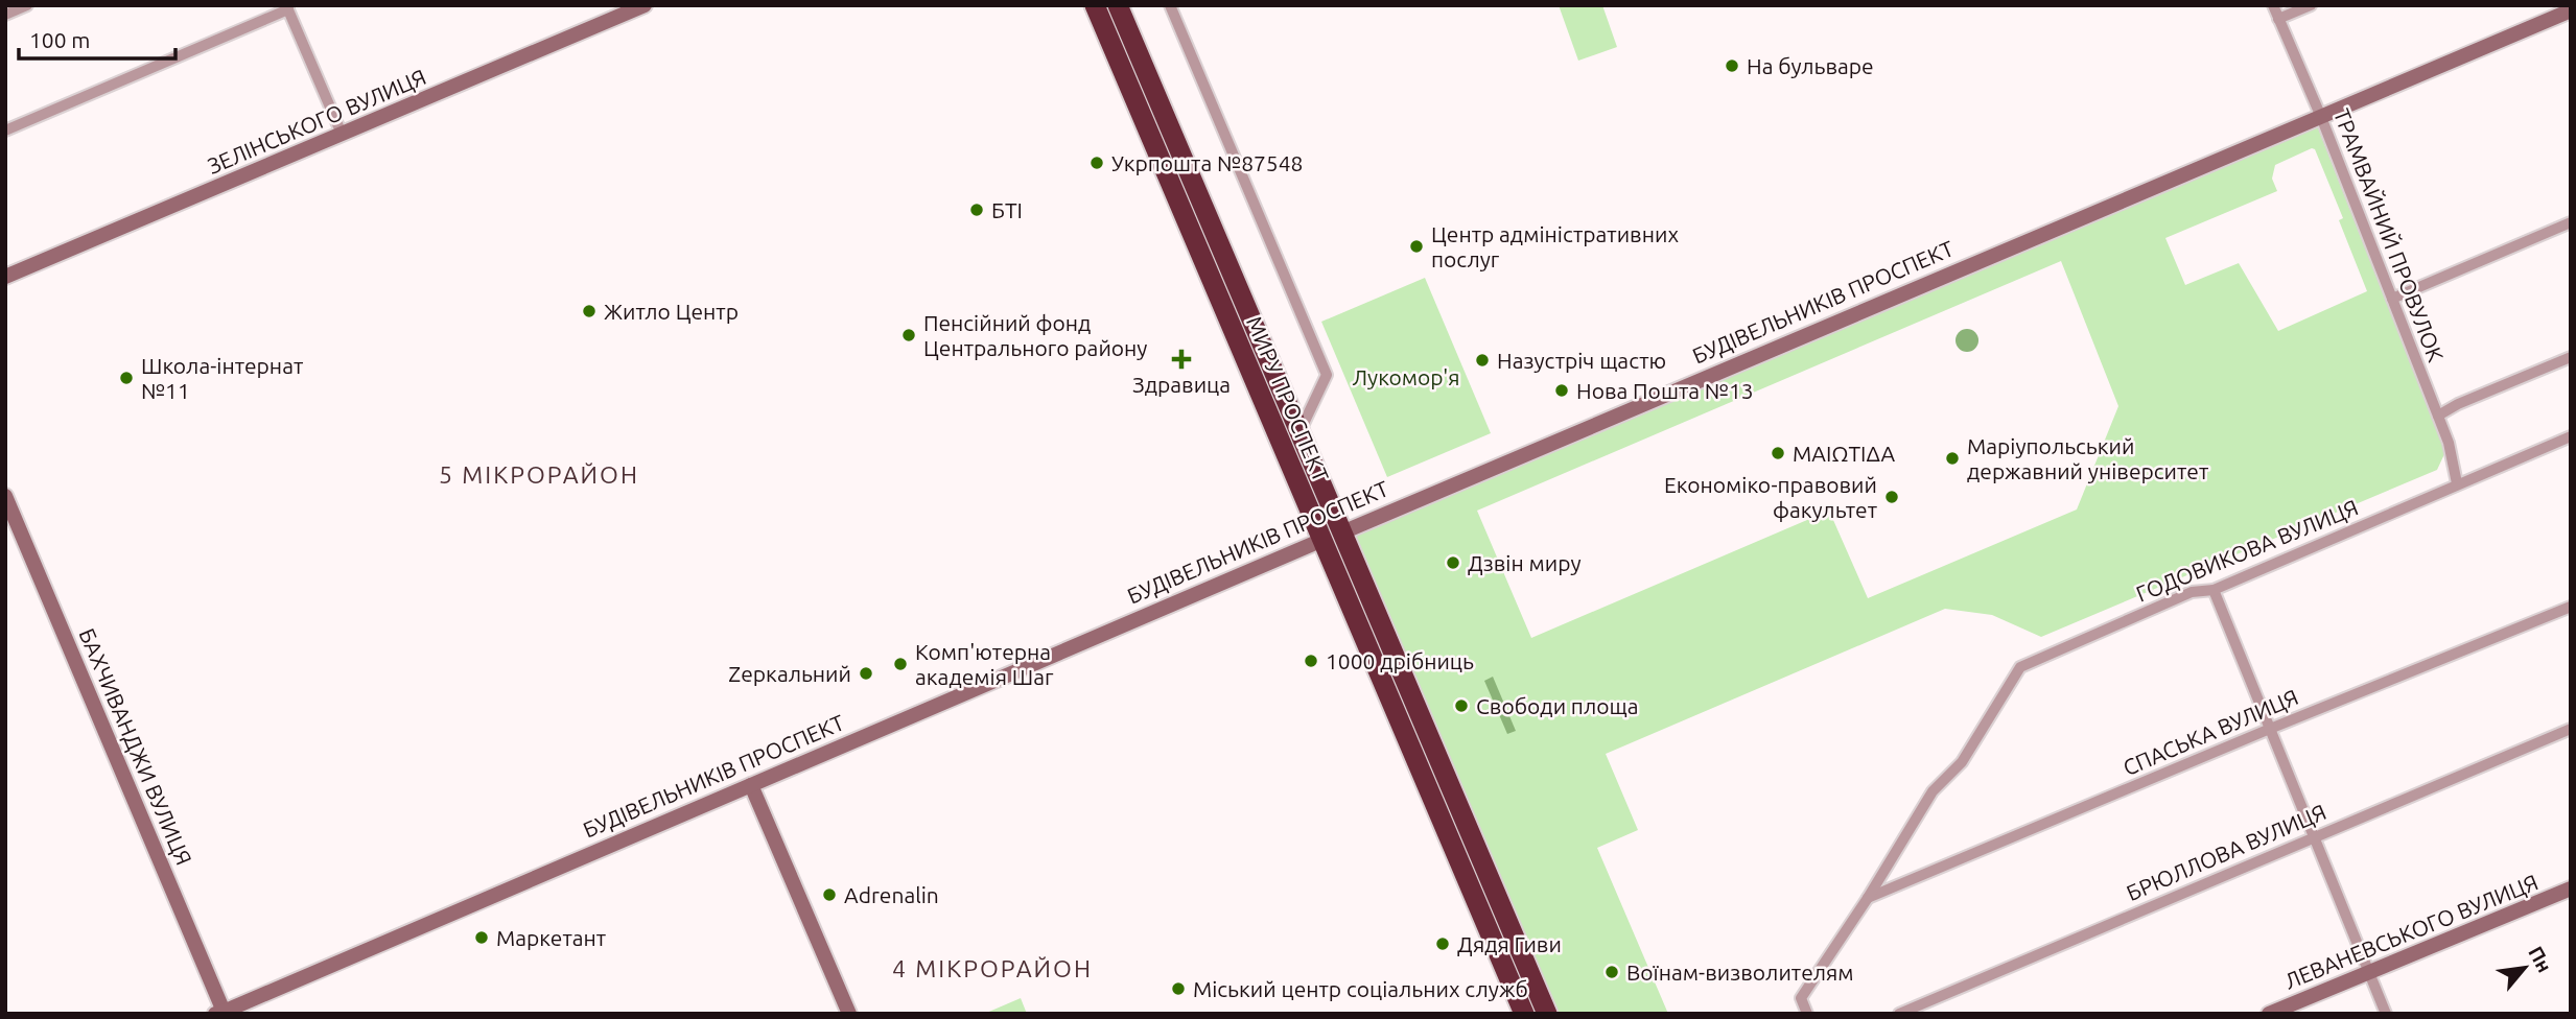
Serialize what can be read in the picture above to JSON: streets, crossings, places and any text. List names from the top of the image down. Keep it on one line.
{"streets":{"highway":["БУДІВЕЛЬНИКІВ ПРОСПЕКТ","МИРУ ПРОСПЕКТ"],"main road":["ЗЕЛІНСЬКОГО ВУЛИЦЯ","БАХЧИВАНДЖИ ВУЛИЦЯ","ЛЕВАНЕВСЬКОГО ВУЛИЦЯ"],"street":["ТРАМВАЙНИЙ ПРОВУЛОК","ГОДОВИКОВА ВУЛИЦЯ","СПАСЬКА ВУЛИЦЯ","БРЮЛЛОВА ВУЛИЦЯ"]},"crossings":[["ТРАМВАЙНИЙ ПРОВУЛОК","БУДІВЕЛЬНИКІВ ПРОСПЕКТ"],["ТРАМВАЙНИЙ ПРОВУЛОК","ГОДОВИКОВА ВУЛИЦЯ"],["БУДІВЕЛЬНИКІВ ПРОСПЕКТ","МИРУ ПРОСПЕКТ"],["БУДІВЕЛЬНИКІВ ПРОСПЕКТ","БАХЧИВАНДЖИ ВУЛИЦЯ"],["ГОДОВИКОВА ВУЛИЦЯ","СПАСЬКА ВУЛИЦЯ"]],"districts":["5 МІКРОРАЙОН","4 МІКРОРАЙОН"],"parks":["Лукомор'я"],"places":{"other":["На бульваре","Укрпошта №87548","БТІ","Центр адміністративних послуг","Житло Центр","Пенсійний фонд Центрального району","Назустріч щастю","Школа-інтернат №11","Нова Пошта №13","ΜΑΙΩΤΙΔΑ","Маріупольський державний університет","Економіко-правовий факультет","Дзвін миру","1000 дрібниць","Комп'ютерна академія Шаг","Zеркальний","Свободи площа","Adrenalin","Маркетант","Дядя Гиви","Воїнам-визволителям","Міський центр соціальних служб"],"health":["Здравица"]},"scale_bar":"100 m","north":"top right"}
